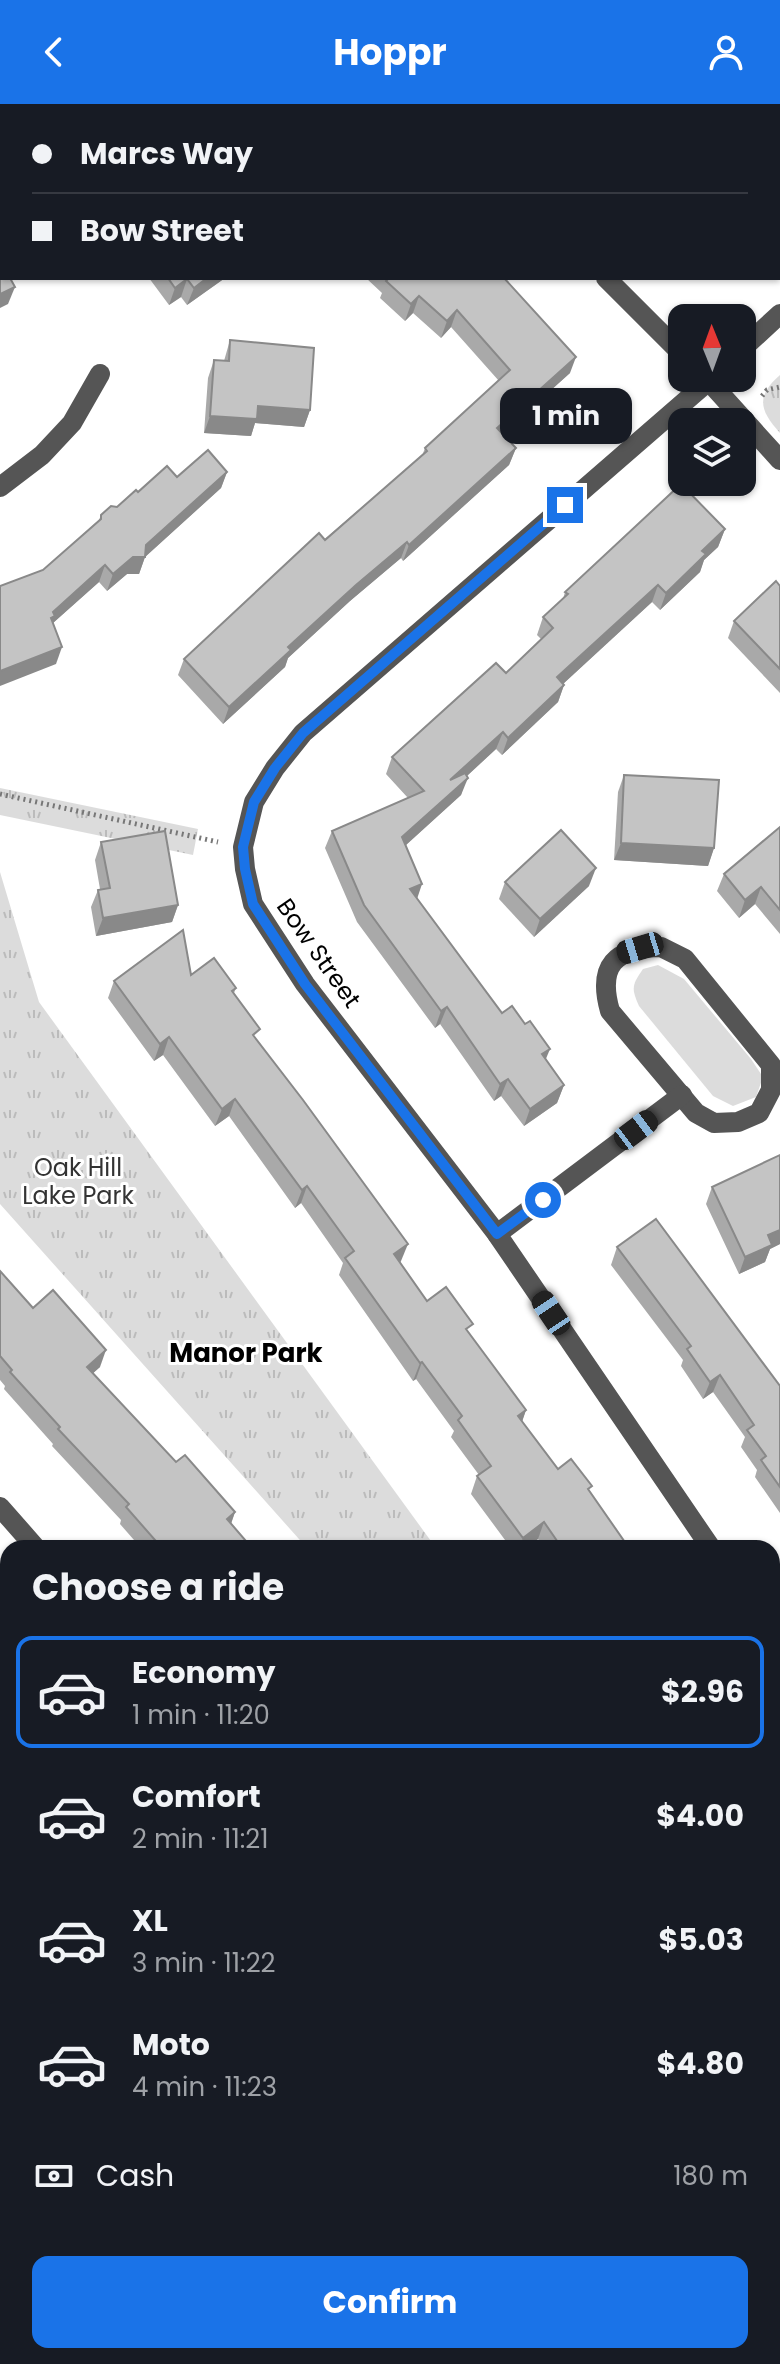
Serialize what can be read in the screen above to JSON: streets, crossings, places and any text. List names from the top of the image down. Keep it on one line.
{"streets":{"street":["Bow Street"]},"districts":["Manor Park"],"parks":["Oak Hill Lake Park"],"north":"top","page":{"header":"Hoppr","banner":["Marcs Way","Bow Street"],"bubble":"1 min","heading":"Choose a ride","list":[{"name":"Economy","note":"1 min · 11:20","value":"$2.96"},{"name":"Comfort","note":"2 min · 11:21","value":"$4.00"},{"name":"XL","note":"3 min · 11:22","value":"$5.03"},{"name":"Moto","note":"4 min · 11:23","value":"$4.80"}],"pay":["Cash","180 m"],"buttons":"Confirm"}}
